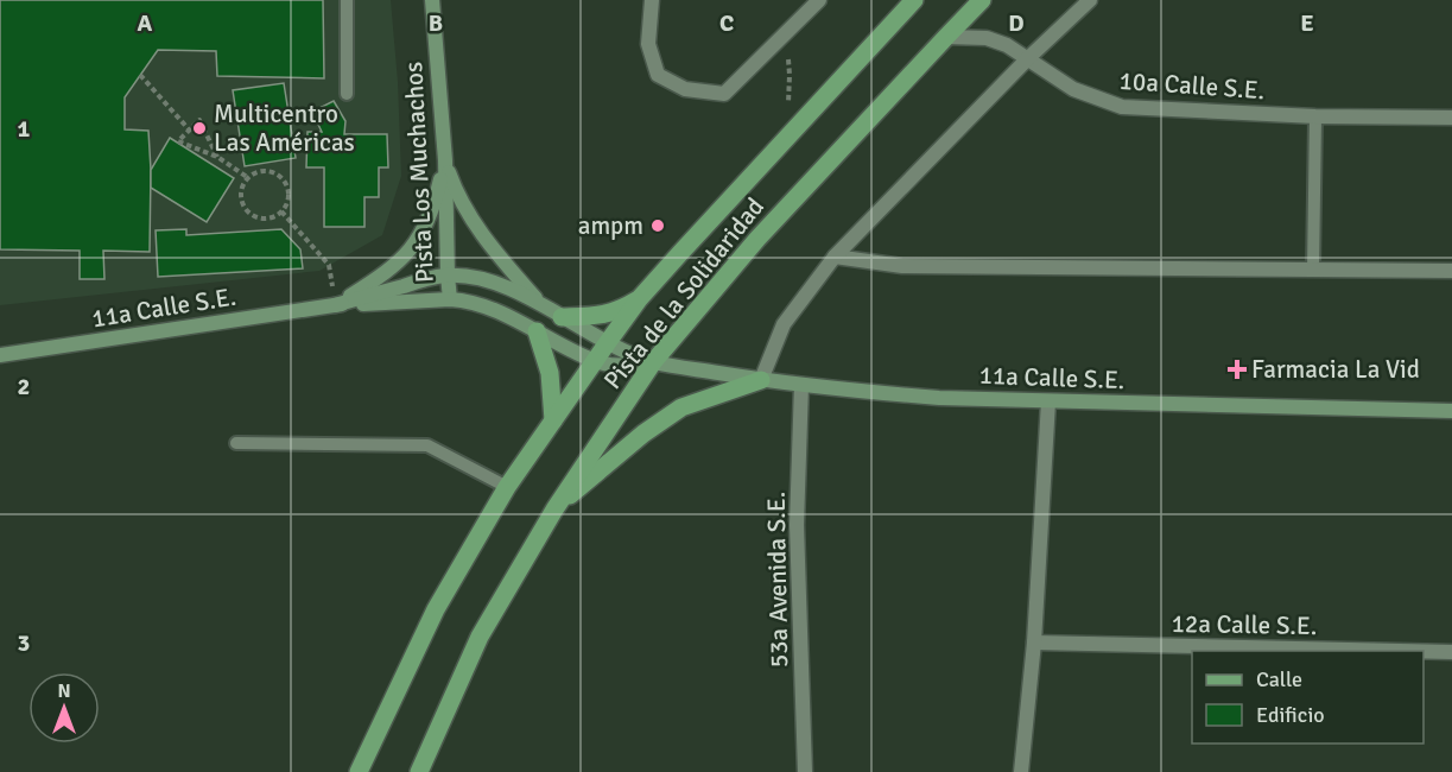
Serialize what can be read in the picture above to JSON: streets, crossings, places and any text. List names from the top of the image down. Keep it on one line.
{"streets":{"main road":["Pista de la Solidaridad"],"street":["10a Calle S.E.","Pista Los Muchachos","11a Calle S.E.","53a Avenida S.E.","12a Calle S.E."]},"crossings":[["10a Calle S.E.","Pista de la Solidaridad"],["Pista Los Muchachos","11a Calle S.E."],["Pista de la Solidaridad","11a Calle S.E."],["11a Calle S.E.","53a Avenida S.E."]],"places":{"other":["Multicentro Las Américas","ampm"],"health":["Farmacia La Vid"]},"legend":["Calle","Edificio"],"north":"top","grid":{"columns":["A","B","C","D","E"],"rows":["1","2","3"]}}
